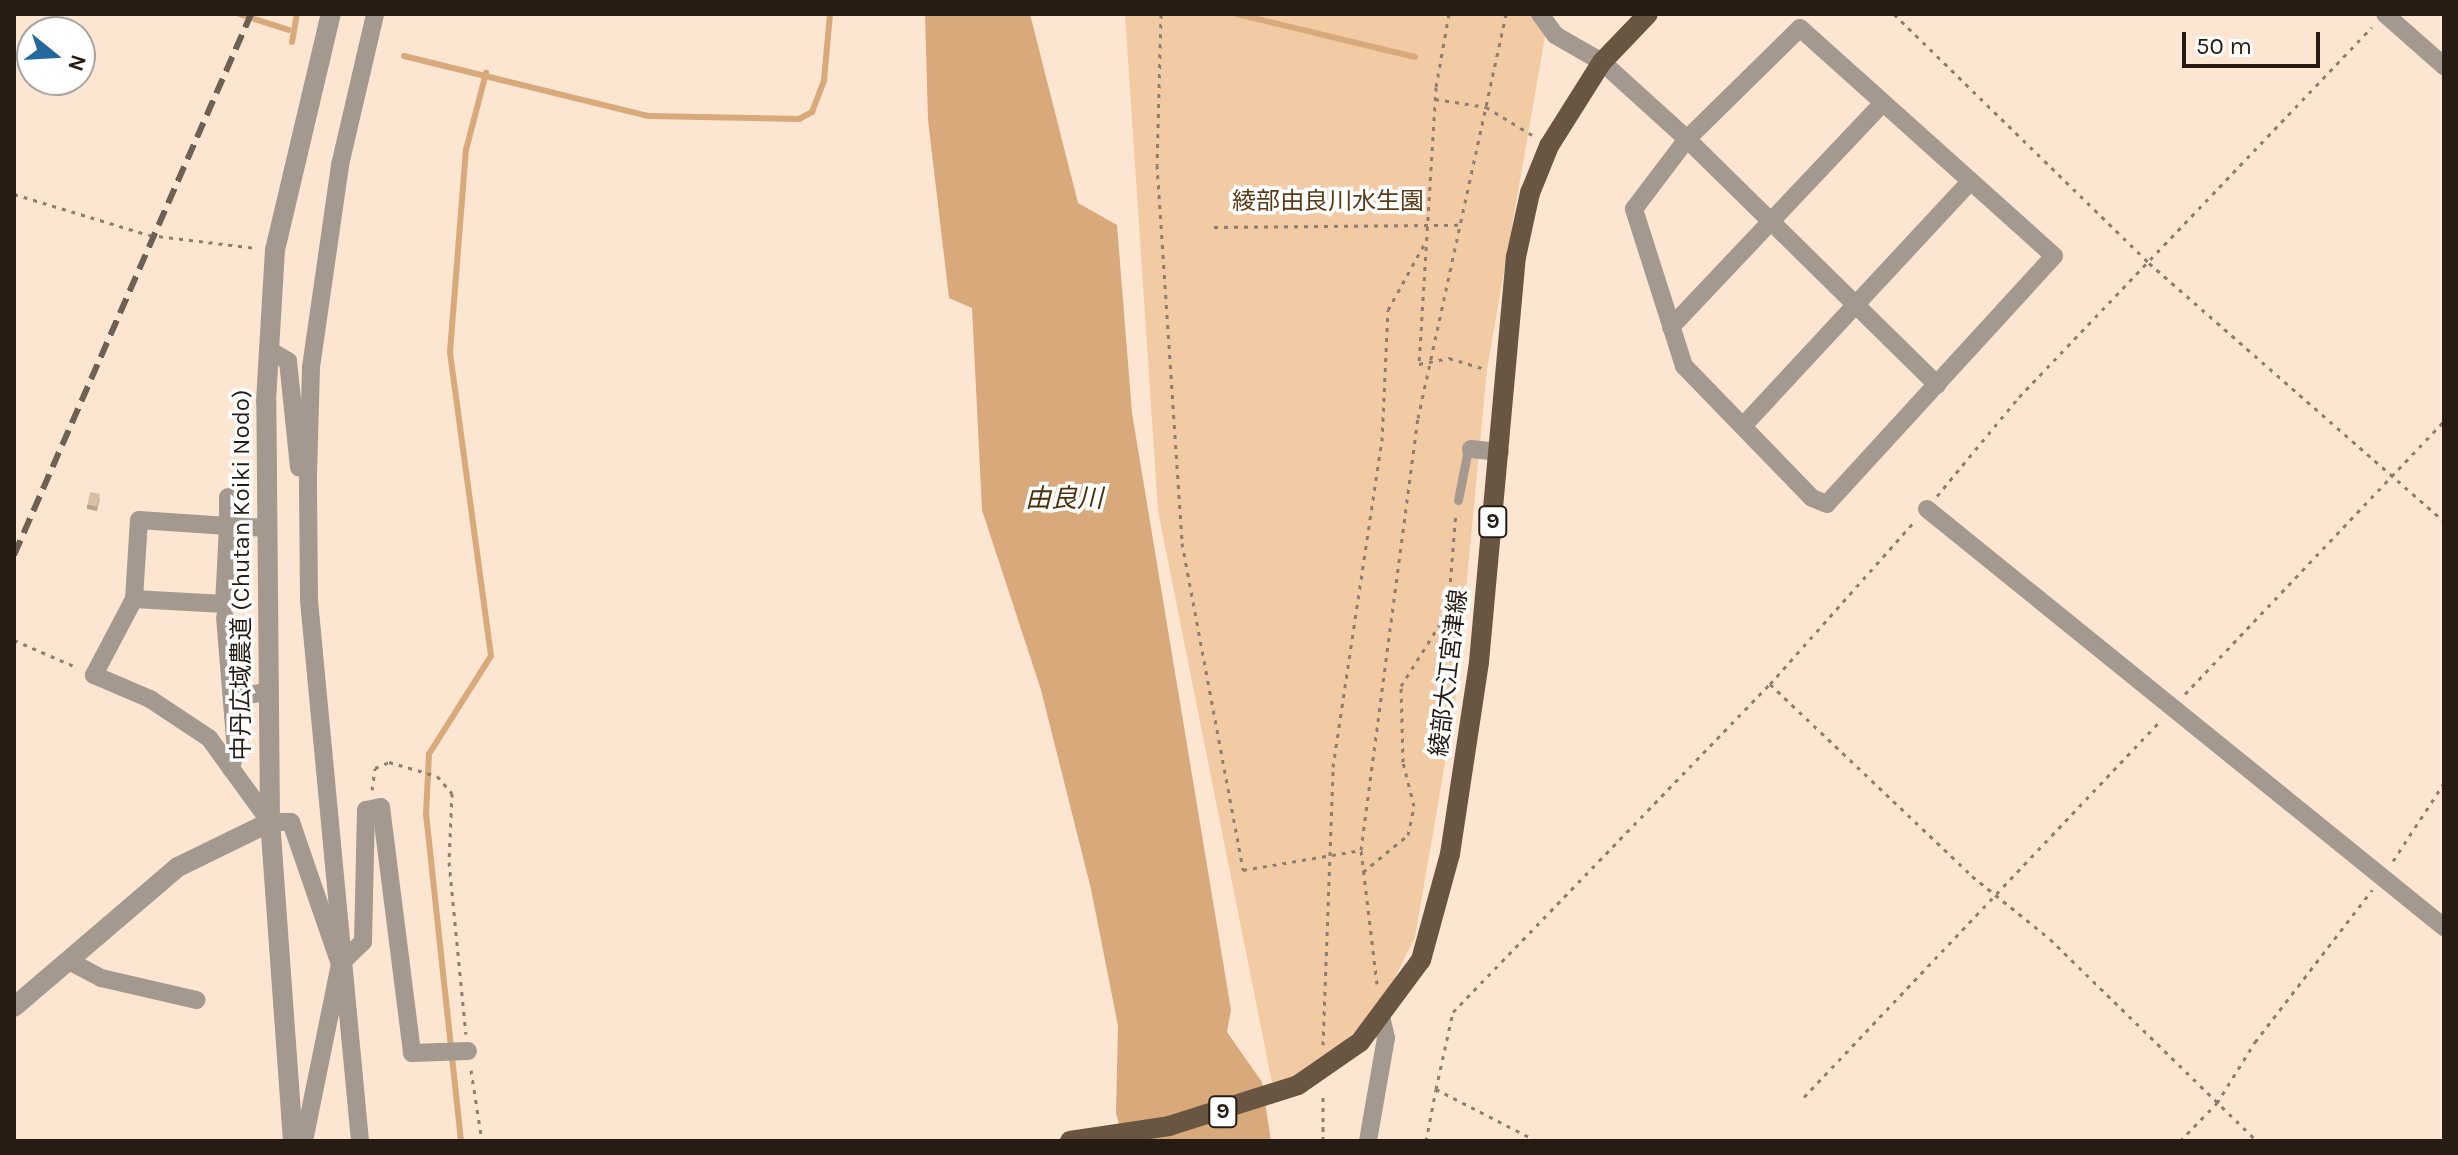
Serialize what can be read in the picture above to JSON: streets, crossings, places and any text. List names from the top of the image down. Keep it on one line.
{"streets":{"main road":["9","綾部大江宮津線"],"street":["中丹広域農道 (Chutan Koiki Nodo)"]},"water":["由良川"],"parks":["綾部由良川水生園"],"scale_bar":"50 m","north":"right"}
